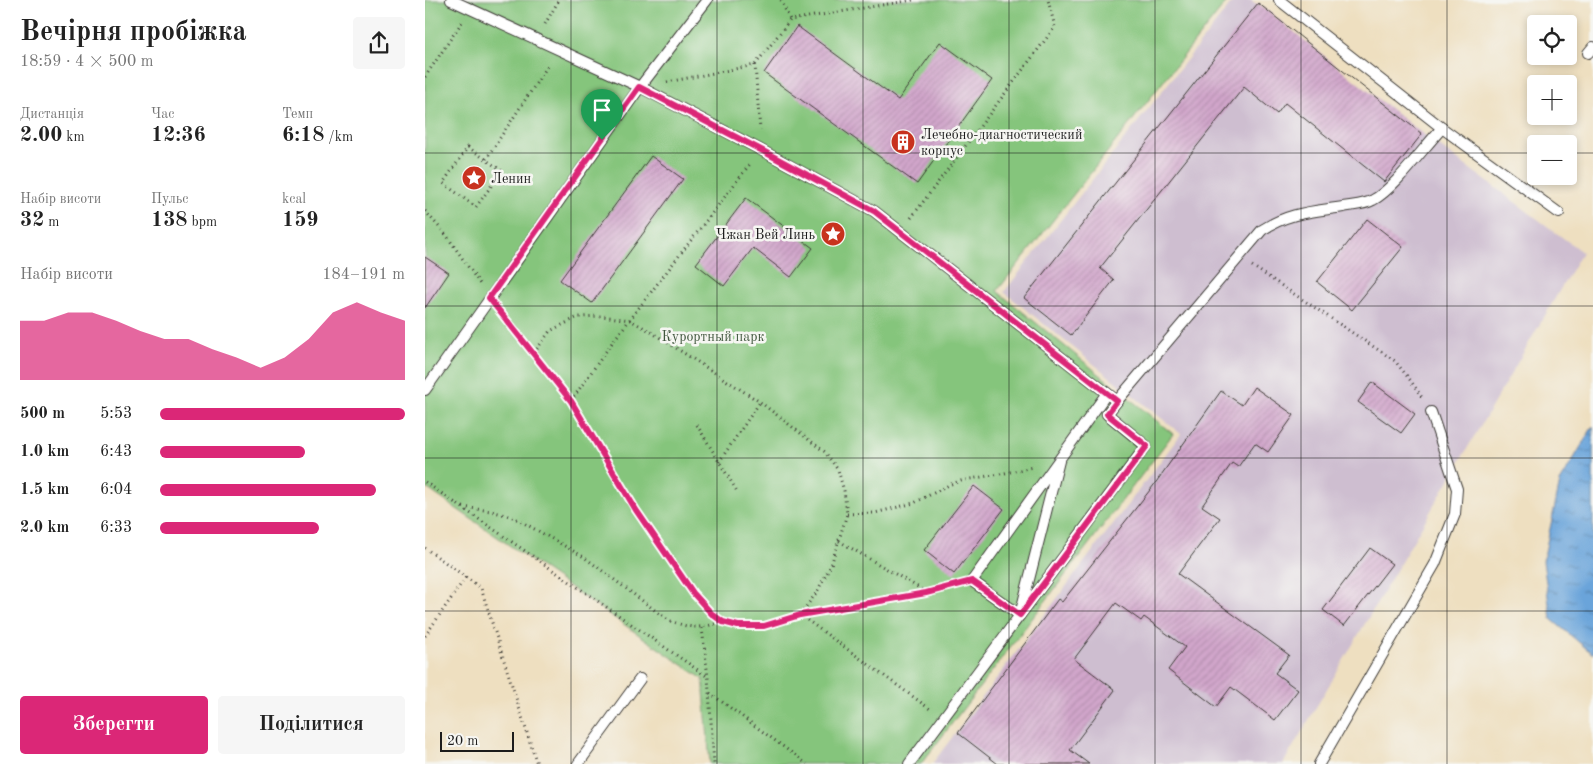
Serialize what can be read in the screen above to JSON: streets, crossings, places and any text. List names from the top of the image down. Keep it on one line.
{"parks":["Курортный парк"],"places":{"building":["Лечебно-диагностический корпус"],"place":["Ленин","Чжан Вей Линь"]},"scale_bar":"20 m","page":{"heading":["Вечірня пробіжка","18:59 · 4 × 500 m"],"map_buttons":["+","−"],"stats":[["Дистанція","2.00 km"],["Час","12:36"],["Темп","6:18 /km"],["Набір висоти","32 m"],["Пульс","138 bpm"],["kcal","159"]],"chart":["Набір висоти","184–191 m"],"list":[{"name":"500 m","note":"5:53"},{"name":"1.0 km","note":"6:43"},{"name":"1.5 km","note":"6:04"},{"name":"2.0 km","note":"6:33"}],"buttons":["Зберегти","Поділитися"],"scale":"20 m"}}
